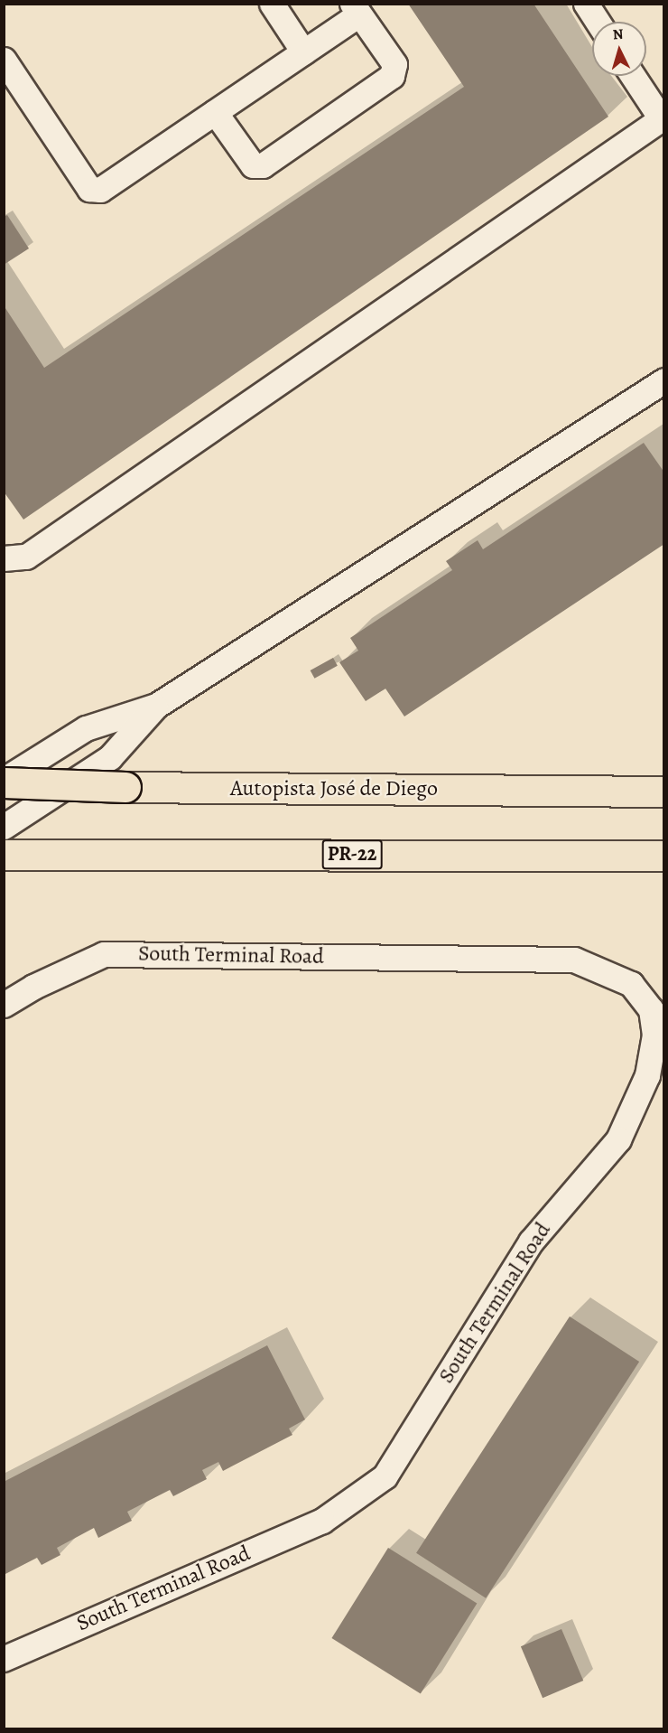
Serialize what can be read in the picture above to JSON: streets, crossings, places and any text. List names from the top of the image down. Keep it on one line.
{"streets":{"highway":["Autopista José de Diego","PR-22"],"street":["South Terminal Road"]},"north":"top"}
